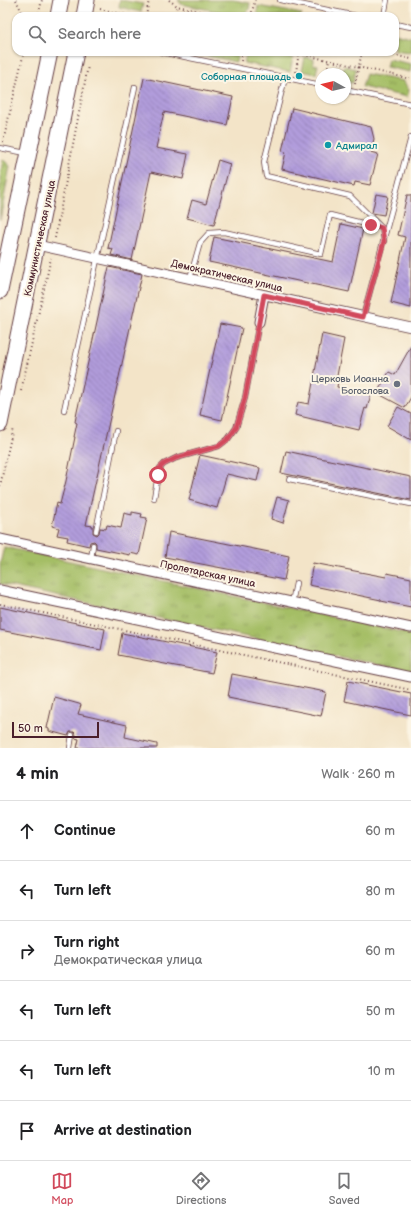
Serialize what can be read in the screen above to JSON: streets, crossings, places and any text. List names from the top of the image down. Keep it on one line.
{"streets":{"main road":["Коммунистическая улица"],"street":["Демократическая улица","Пролетарская улица"]},"crossings":[["Коммунистическая улица","Демократическая улица"]],"places":["Соборная площадь","Адмирал","Церковь Иоанна Богослова"],"scale_bar":"50 m","north":"left","page":{"search":"Search here","scale":"50 m","heading":["4 min","Walk · 260 m"],"list":[["Continue","60 m"],["Turn left","80 m"],["Turn right","Демократическая улица","60 m"],["Turn left","50 m"],["Turn left","10 m"],"Arrive at destination"],"nav":["Map","Directions","Saved"]}}
